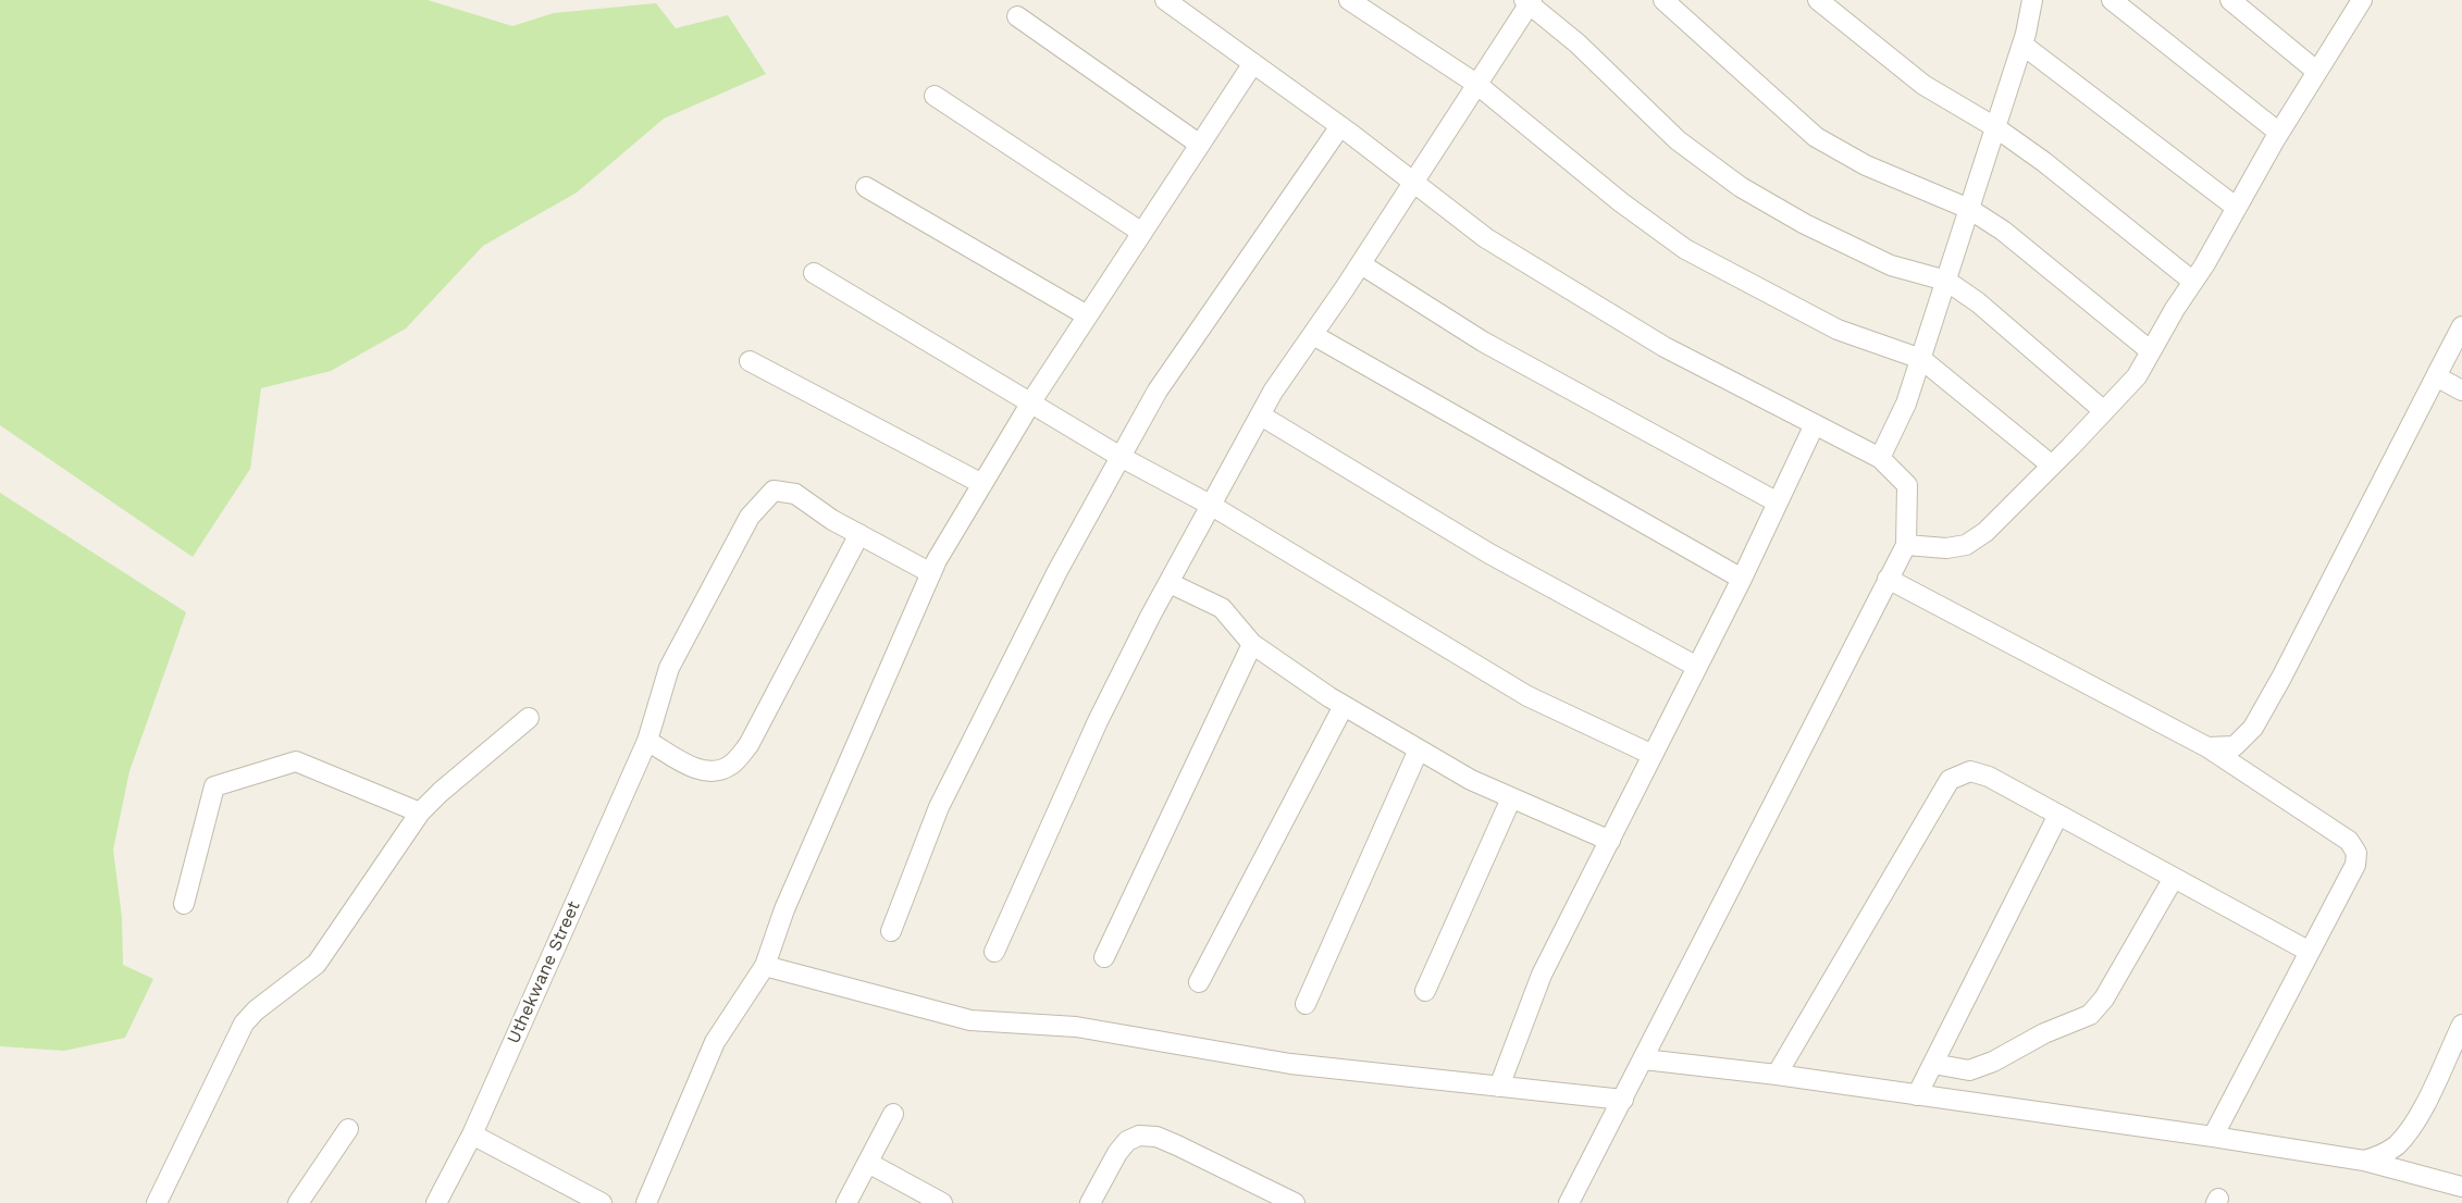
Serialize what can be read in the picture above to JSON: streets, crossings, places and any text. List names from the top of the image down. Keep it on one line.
{"streets":{"street":["Uthekwane Street"]}}
